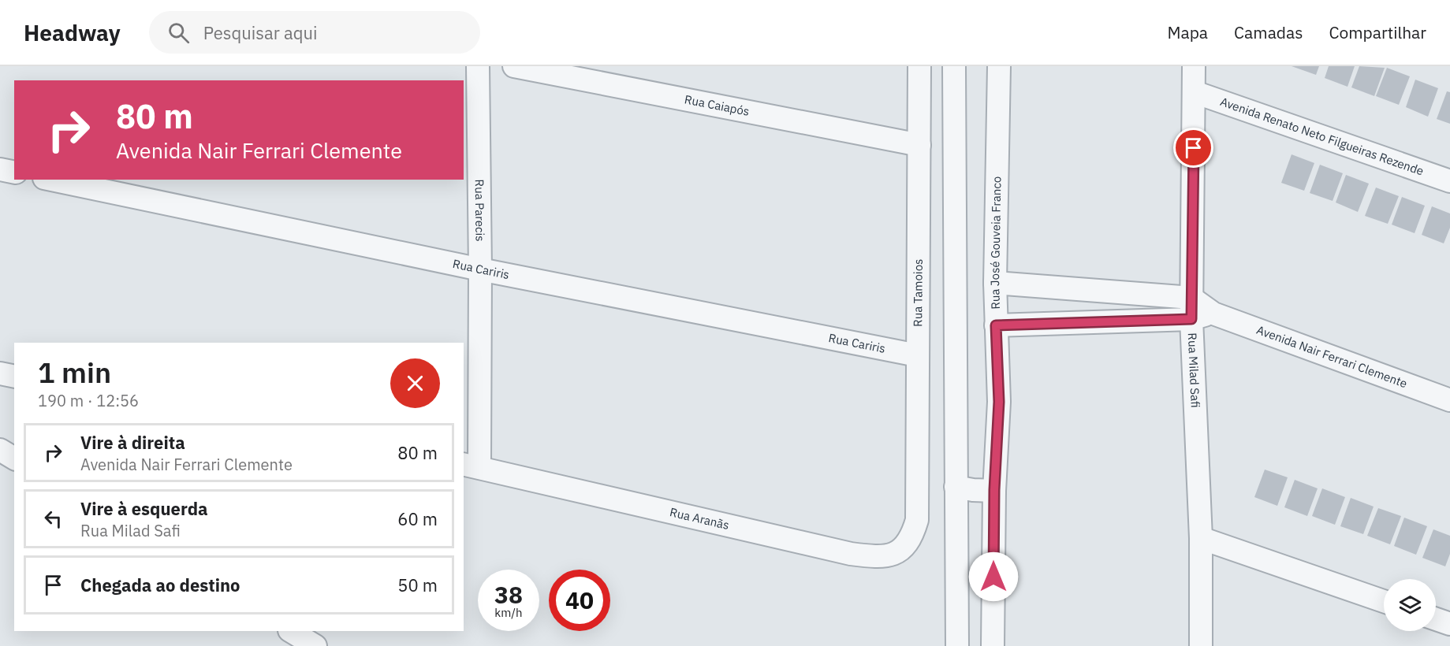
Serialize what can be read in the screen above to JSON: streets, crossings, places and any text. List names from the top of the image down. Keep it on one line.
{"streets":{"street":["Rua Caiapós","Avenida Renato Neto Filgueiras Rezende","Rua Parecis","Rua José Gouveia Franco","Rua Cariris","Rua Tamoios","Avenida Nair Ferrari Clemente","Rua Milad Safi","Rua Aranãs"]},"crossings":[["Rua Caiapós","Rua Tamoios"],["Avenida Renato Neto Filgueiras Rezende","Rua Milad Safi"],["Rua Parecis","Rua Cariris"],["Rua Parecis","Rua Aranãs"],["Rua Cariris","Rua Tamoios"],["Rua Tamoios","Rua Aranãs"],["Avenida Nair Ferrari Clemente","Rua Milad Safi"]],"page":{"header":"Headway","search":"Pesquisar aqui","nav":["Mapa","Camadas","Compartilhar"],"turn":["80 m","Avenida Nair Ferrari Clemente"],"heading":["1 min","190 m · 12:56"],"list":[{"name":"Vire à direita","note":"Avenida Nair Ferrari Clemente","value":"80 m"},{"name":"Vire à esquerda","note":"Rua Milad Safi","value":"60 m"},{"name":"Chegada ao destino","value":"50 m"}],"speed":"38 km/h","limit":"40"}}
